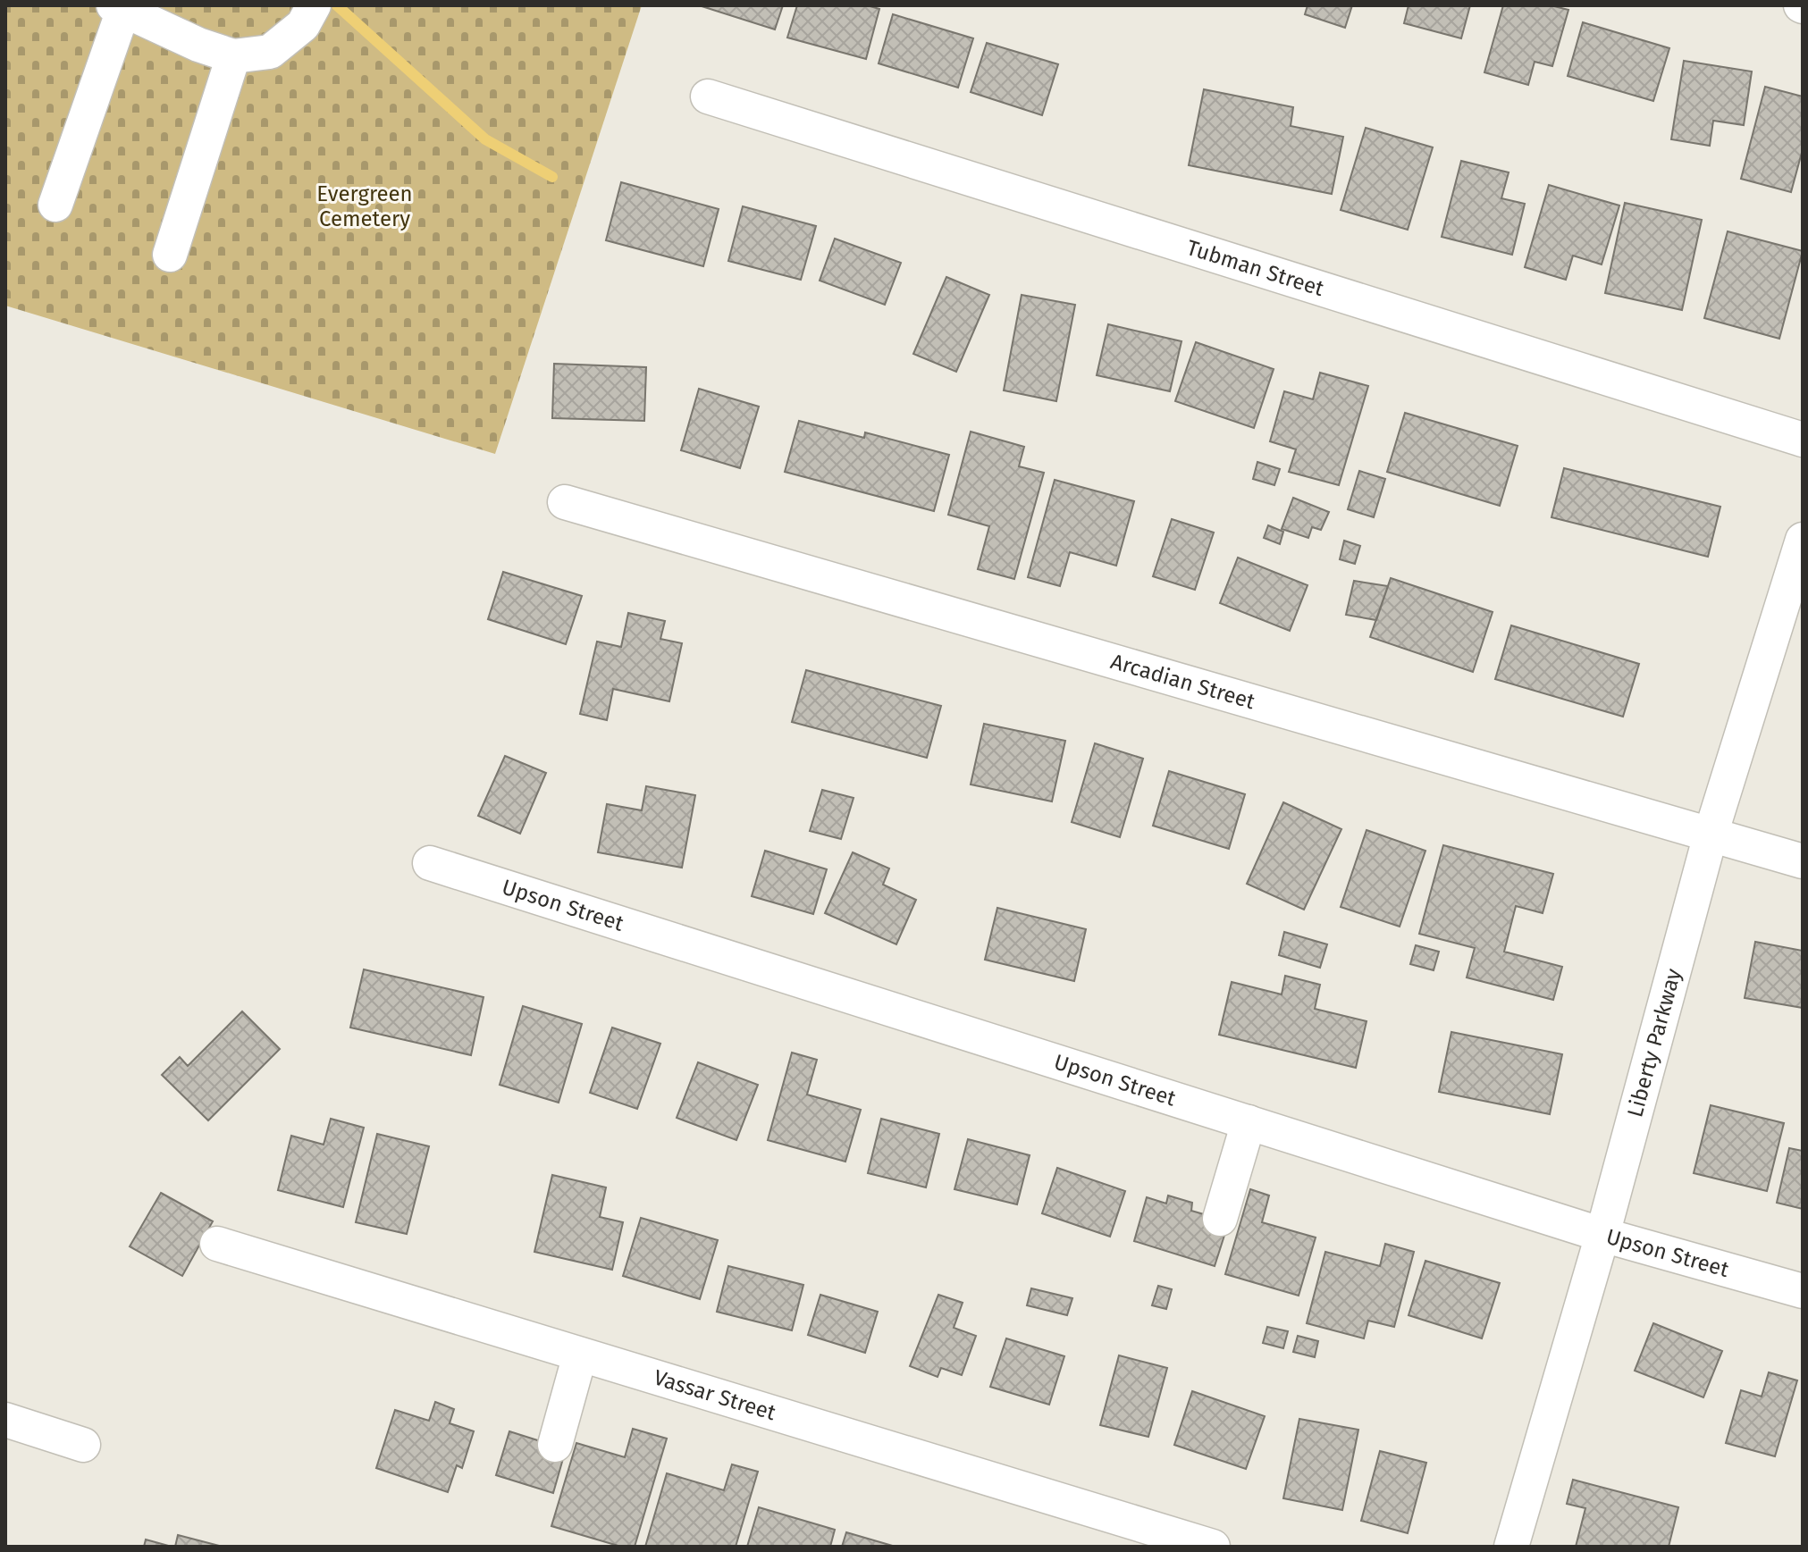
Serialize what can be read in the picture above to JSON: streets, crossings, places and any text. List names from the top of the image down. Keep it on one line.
{"streets":{"street":["Tubman Street","Arcadian Street","Upson Street","Liberty Parkway","Vassar Street"]},"crossings":[["Arcadian Street","Liberty Parkway"],["Upson Street","Liberty Parkway"]],"parks":["Evergreen Cemetery"]}
